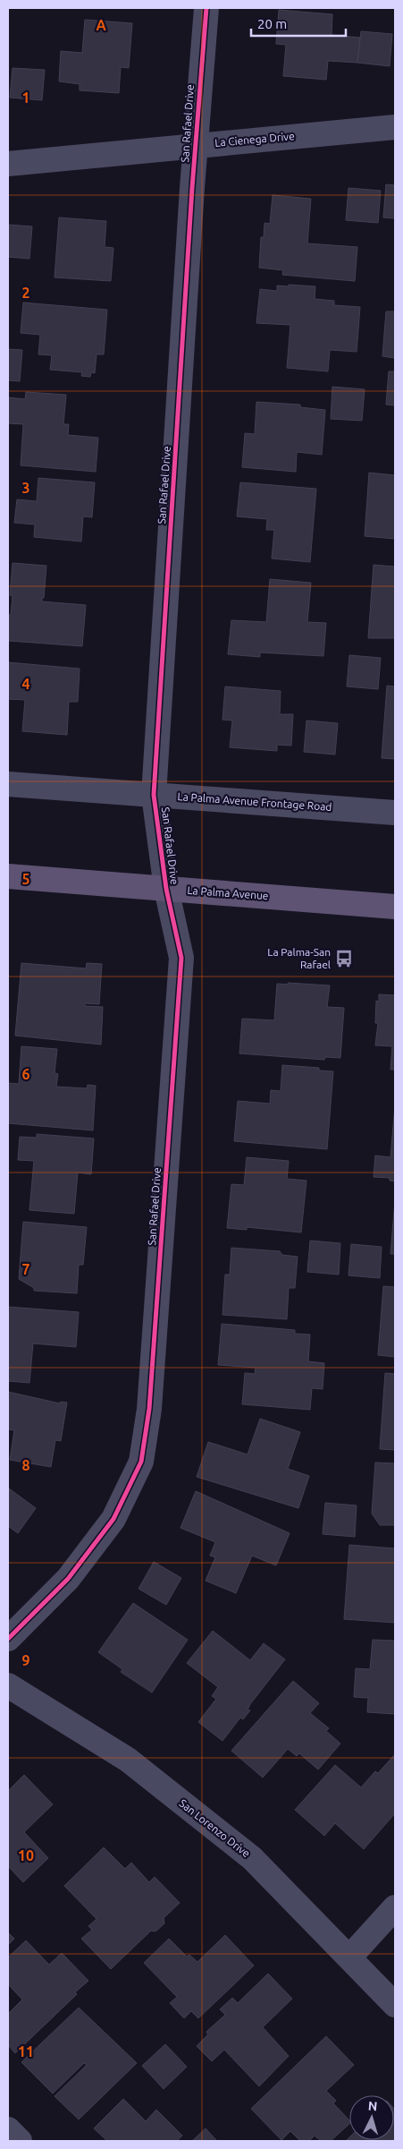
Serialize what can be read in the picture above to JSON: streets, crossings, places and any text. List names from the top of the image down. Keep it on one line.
{"streets":{"main road":["La Palma Avenue"],"street":["San Rafael Drive","La Cienega Drive","La Palma Avenue Frontage Road","San Lorenzo Drive"]},"crossings":[["San Rafael Drive","La Cienega Drive"],["San Rafael Drive","La Palma Avenue Frontage Road"],["San Rafael Drive","La Palma Avenue"]],"places":{"bus stop":["La Palma-San Rafael"]},"scale_bar":"20 m","north":"top","grid":{"columns":["A"],"rows":["1","2","3","4","5","6","7","8","9","10","11"]}}
